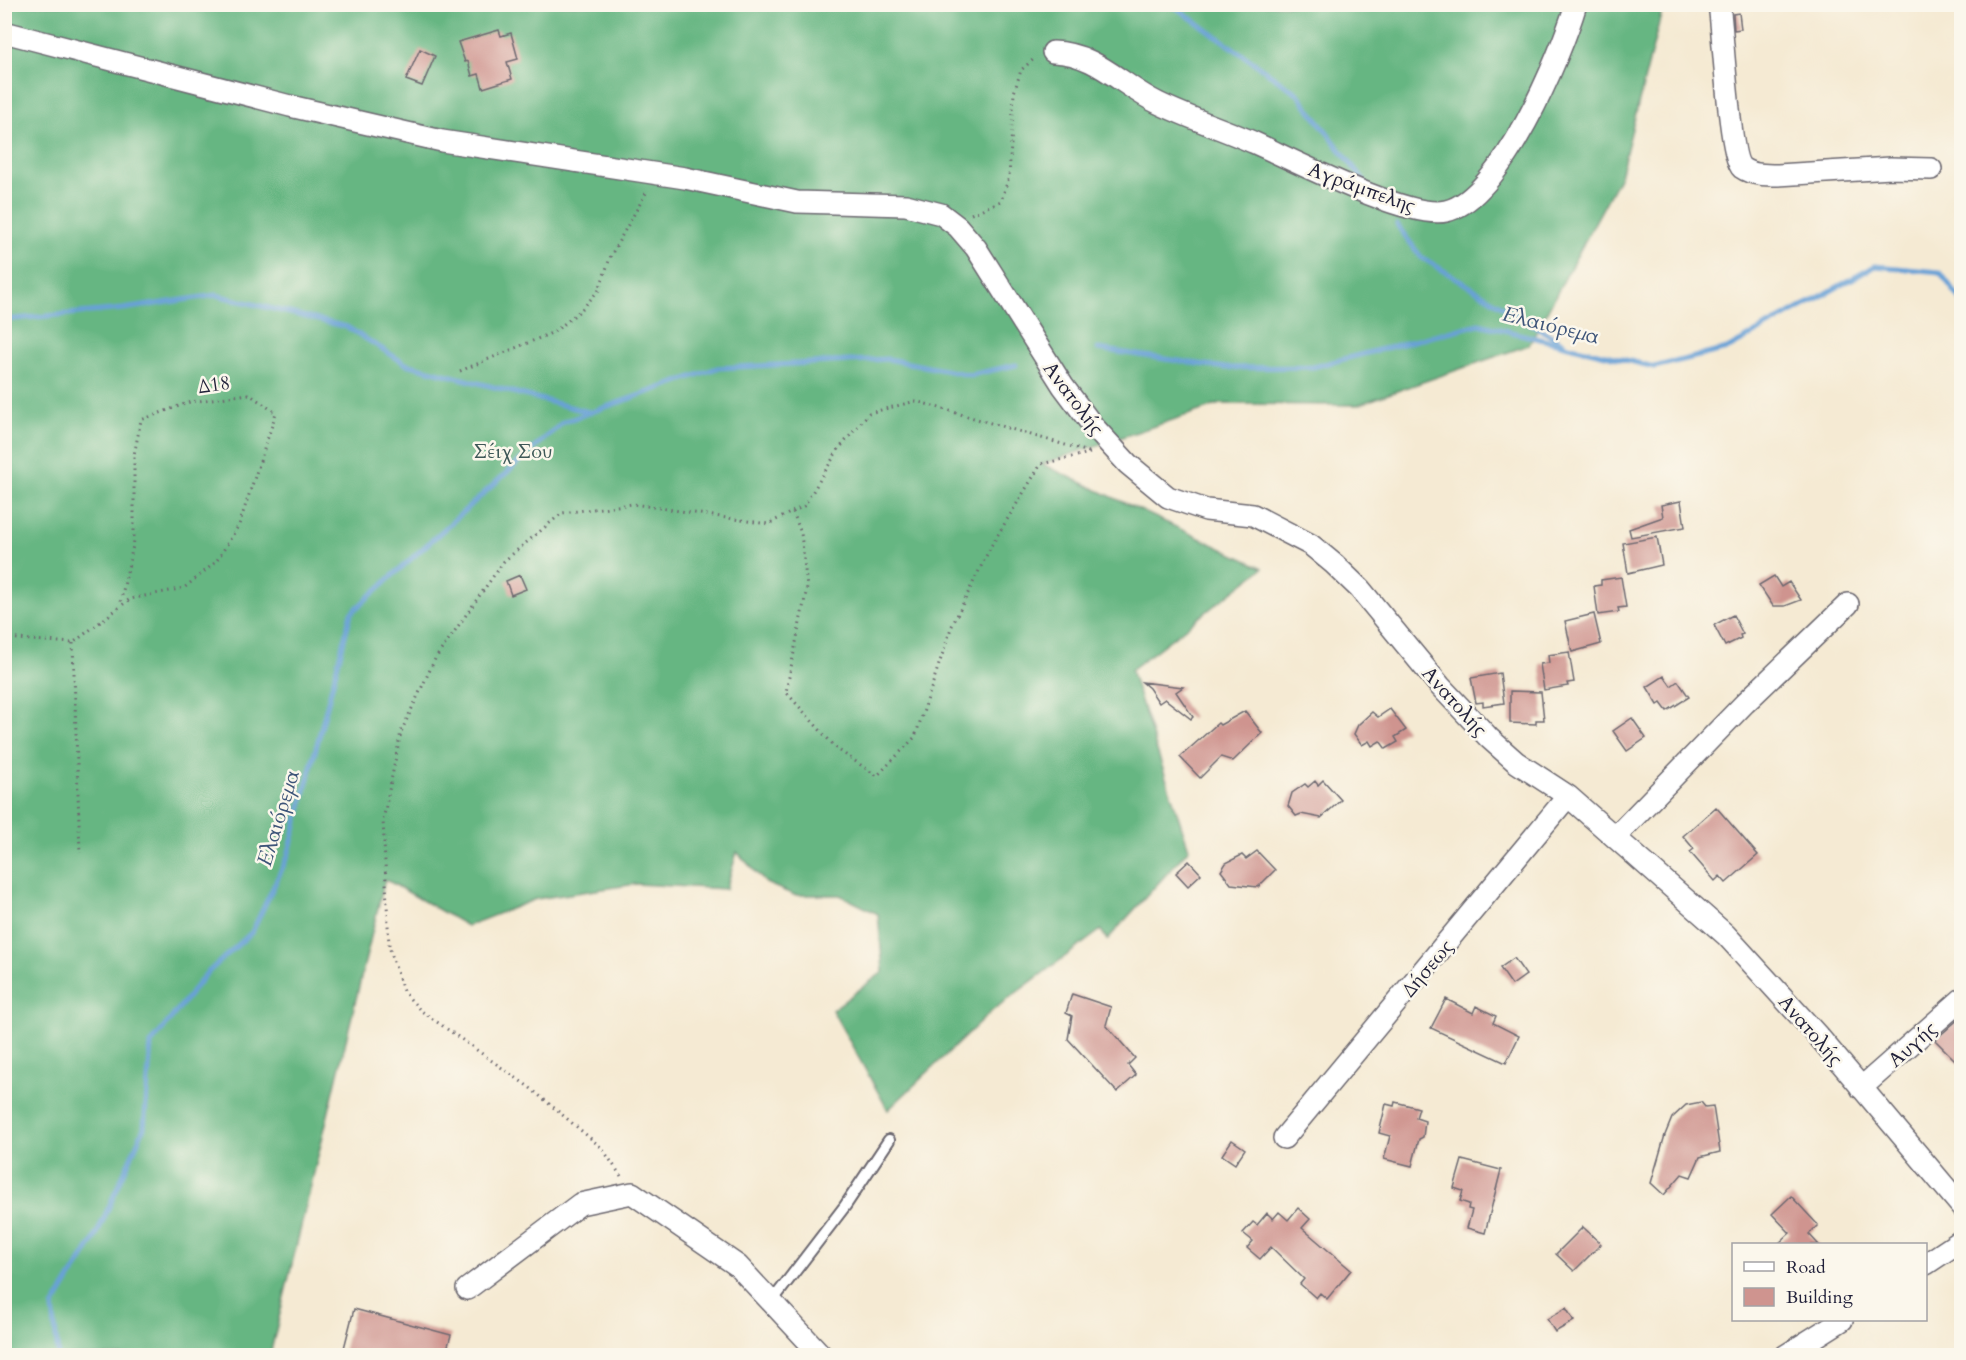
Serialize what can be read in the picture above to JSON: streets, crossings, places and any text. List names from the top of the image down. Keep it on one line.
{"streets":{"street":["Αγράμπελης","Ανατολής","Δήσεως","Αυγής"],"path":["Δ18"]},"crossings":[["Ανατολής","Δήσεως"],["Ανατολής","Αυγής"]],"water":["Ελαιόρεμα"],"parks":["Σέιχ Σου"],"legend":["Road","Building"]}
